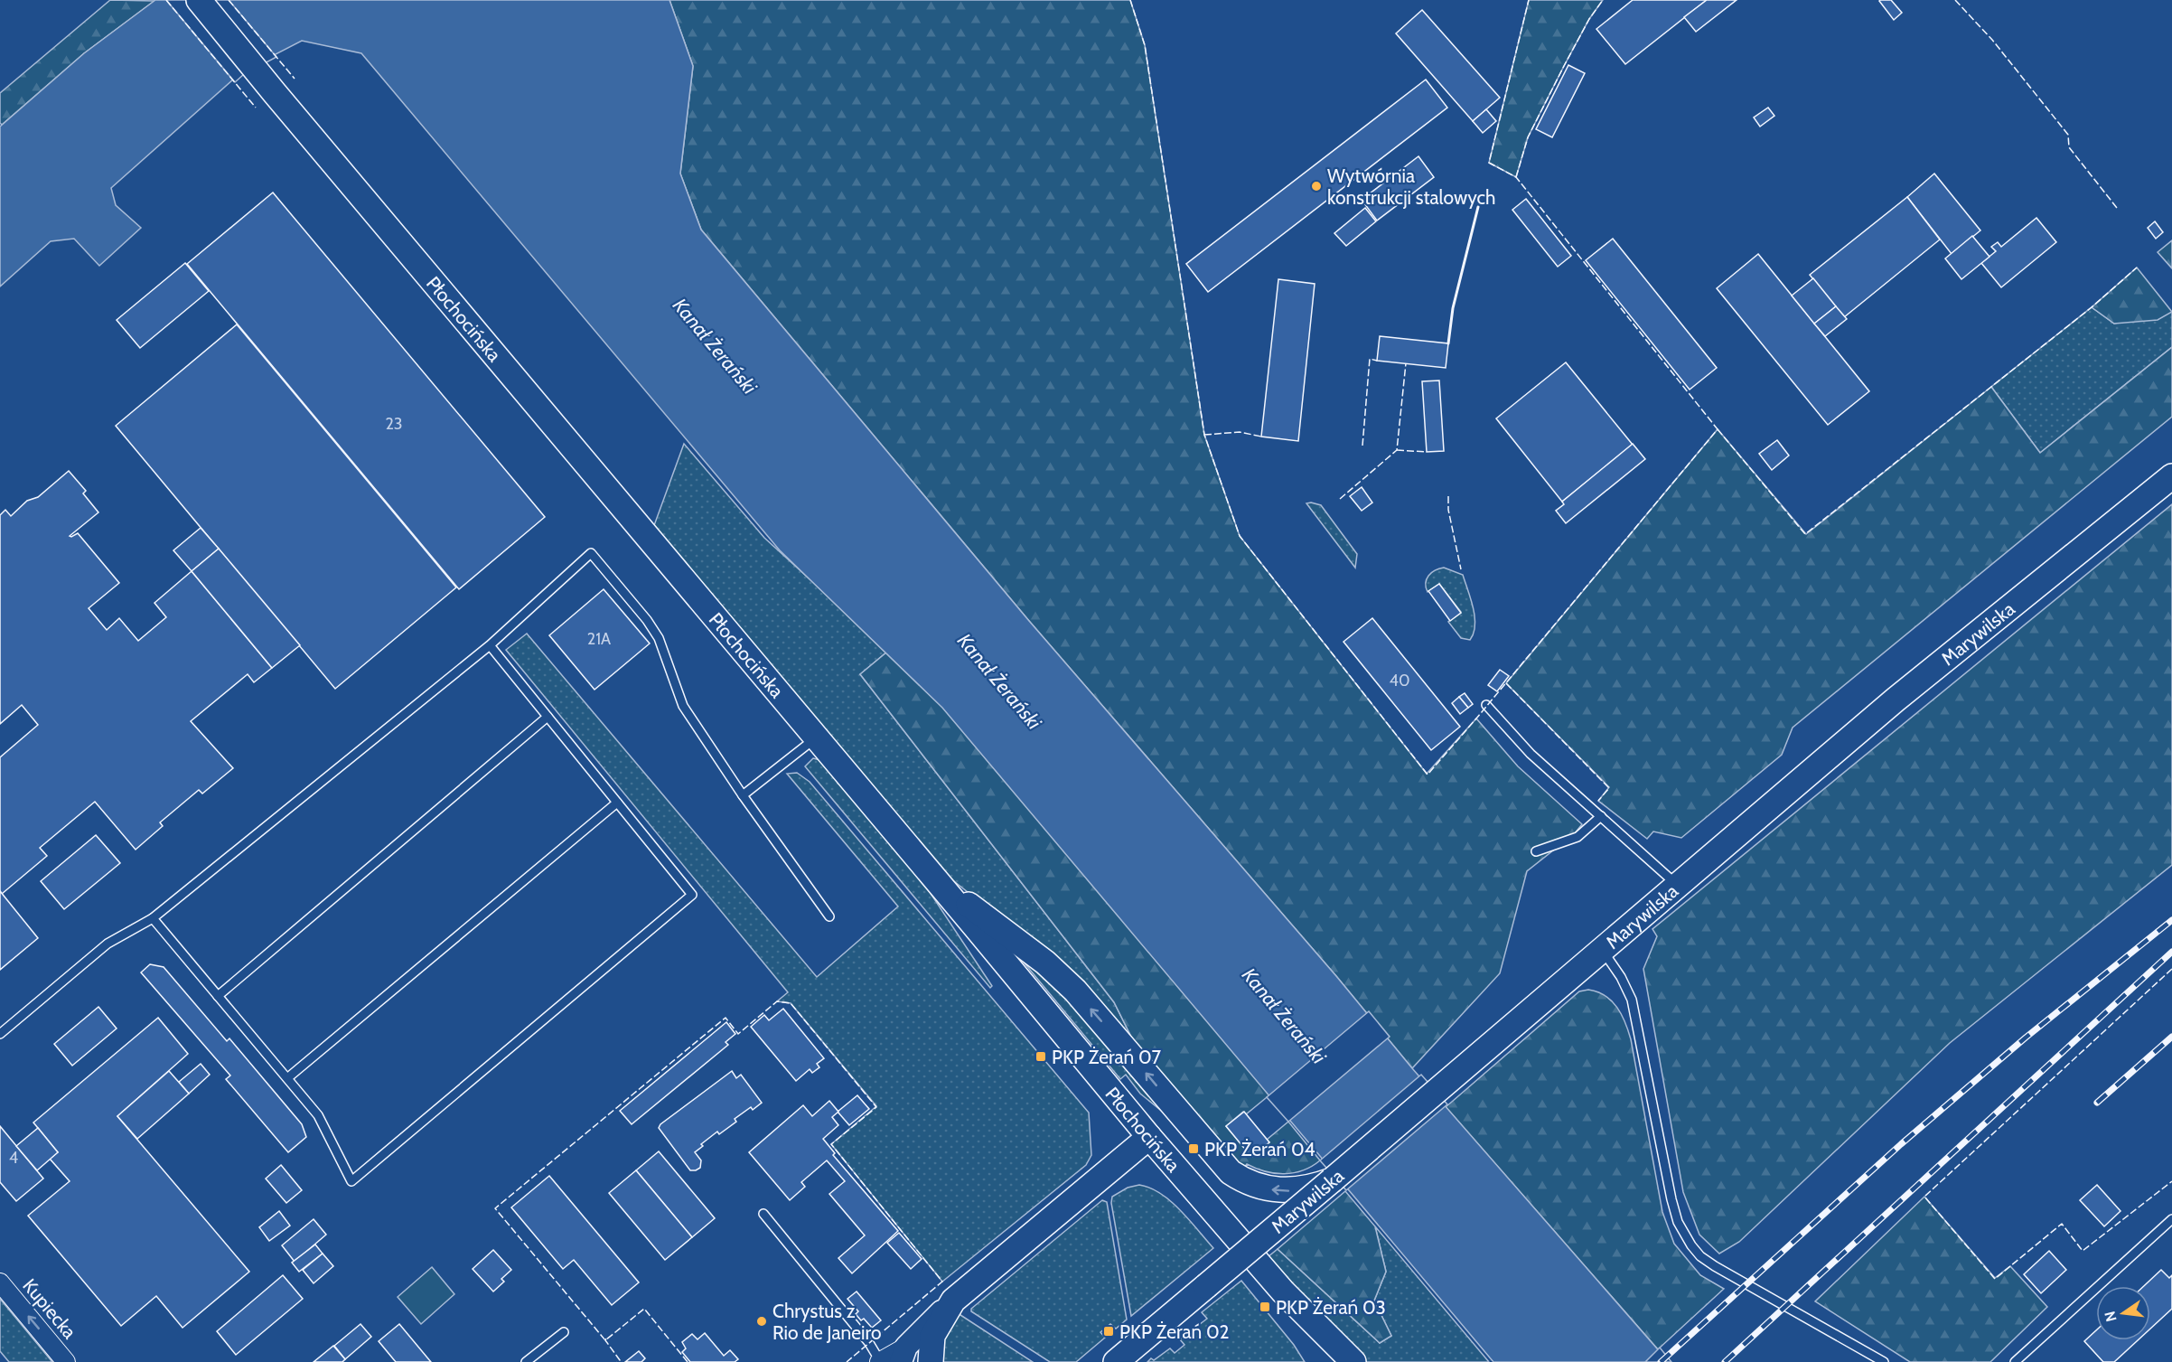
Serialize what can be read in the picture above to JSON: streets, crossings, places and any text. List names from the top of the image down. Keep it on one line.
{"streets":{"main road":["Płochocińska","Marywilska"],"street":["Kupiecka"]},"one_way":["Kupiecka"],"water":["Kanał Żerański"],"places":{"other":["Wytwórnia konstrukcji stalowych","Chrystus z Rio de Janeiro"],"transit":["PKP Żerań 07","PKP Żerań 04","PKP Żerań 03","PKP Żerań 02"]},"house_numbers":["23","21A","40","4"],"north":"left"}
